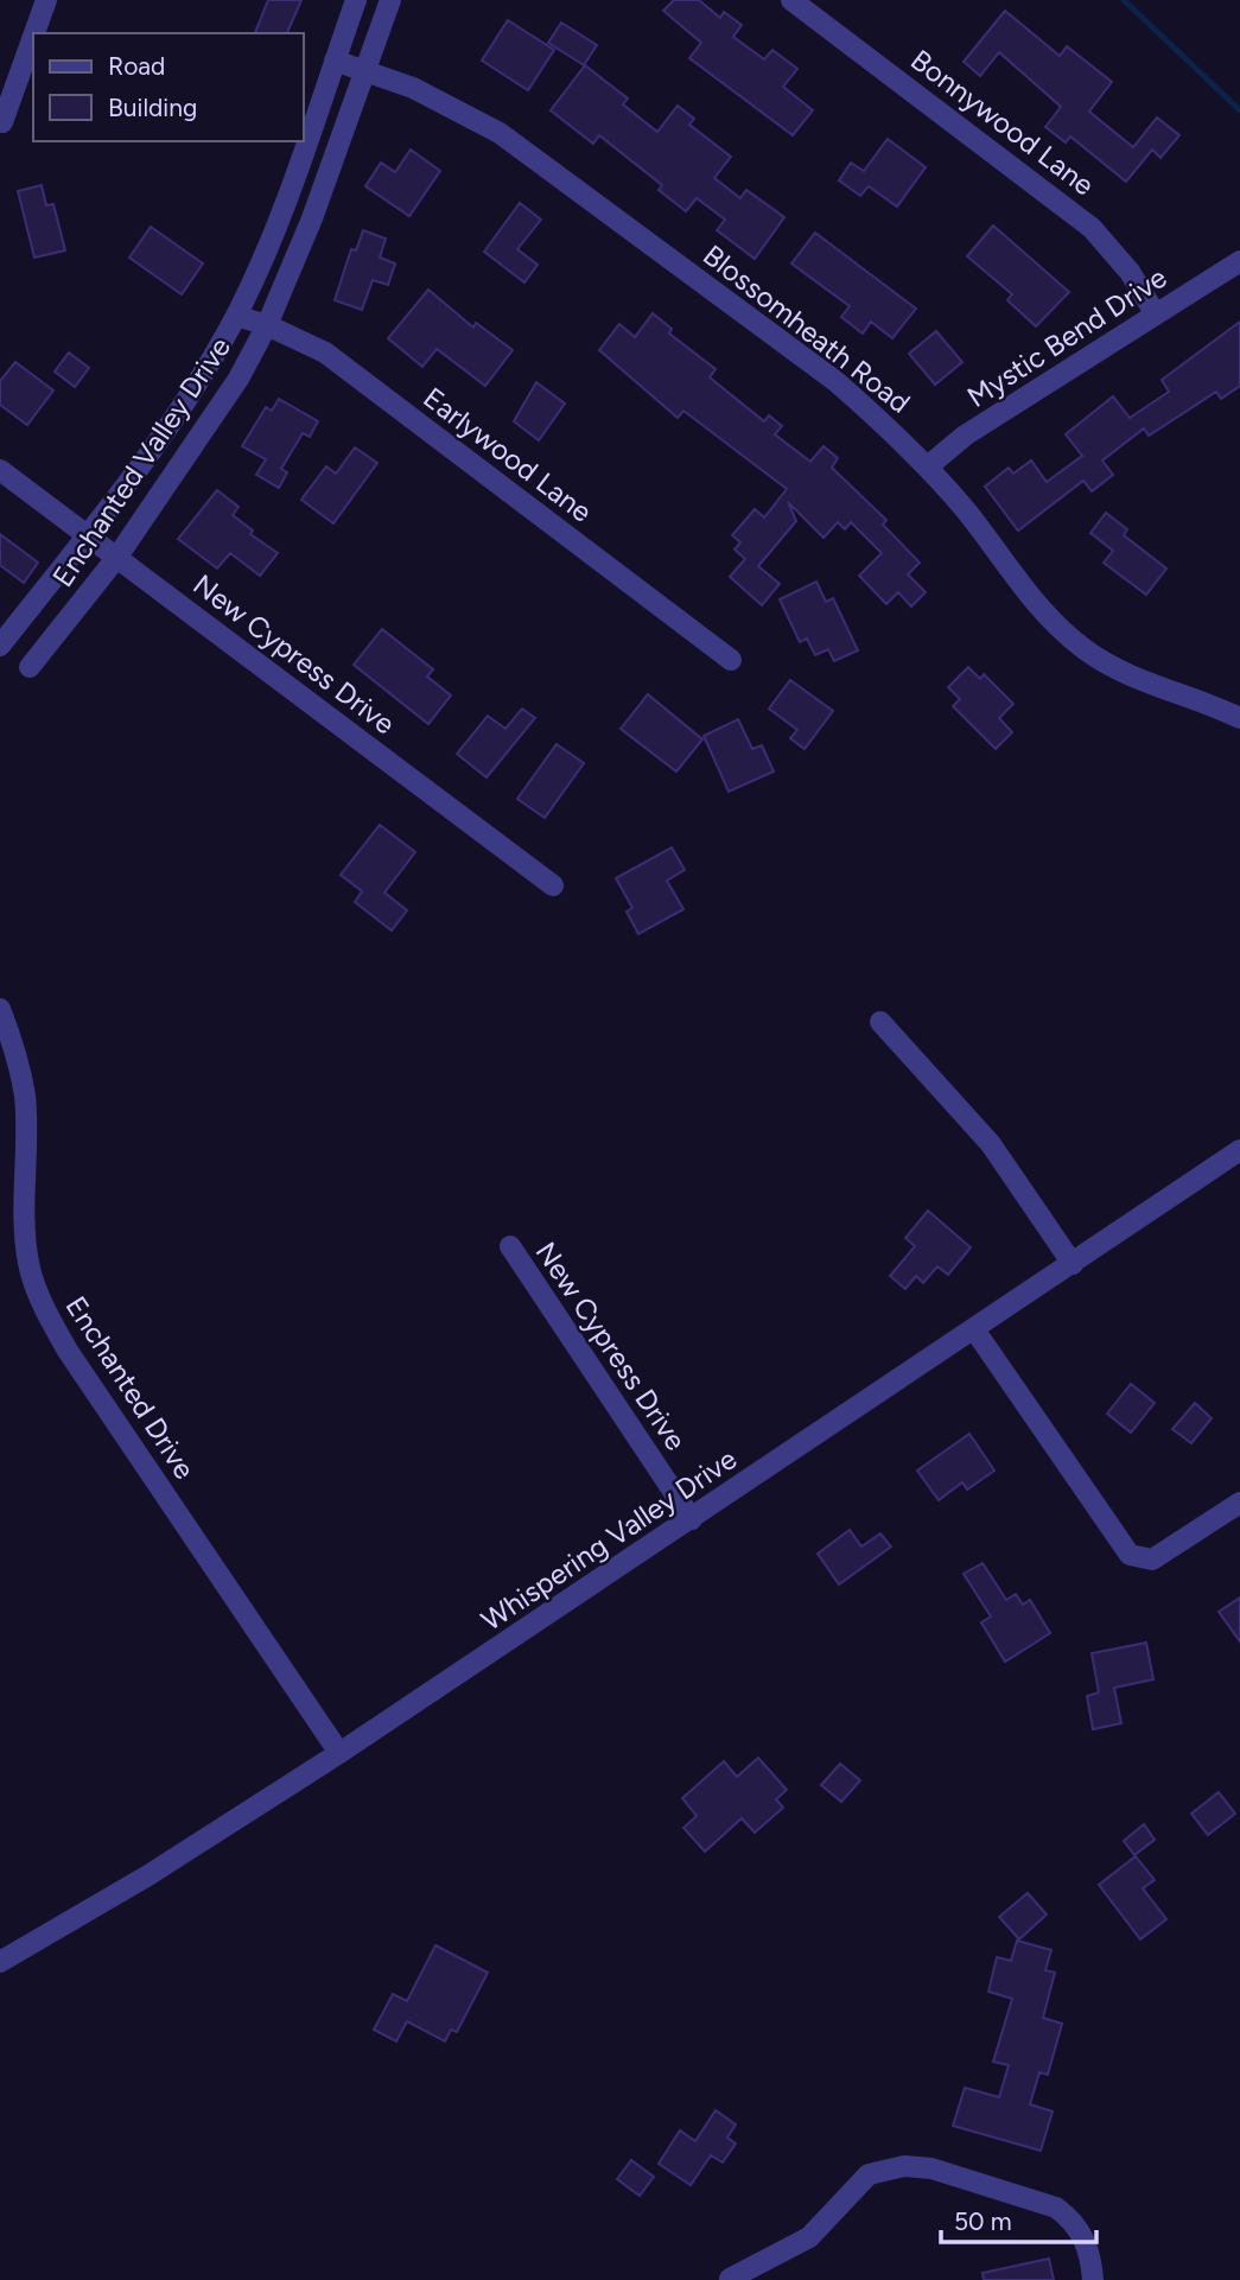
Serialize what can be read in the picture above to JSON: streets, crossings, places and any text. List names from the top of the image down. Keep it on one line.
{"streets":{"street":["Bonnywood Lane","Blossomheath Road","Mystic Bend Drive","Earlywood Lane","Enchanted Valley Drive","New Cypress Drive","Enchanted Drive","Whispering Valley Drive"]},"crossings":[["Bonnywood Lane","Mystic Bend Drive"],["Blossomheath Road","Mystic Bend Drive"],["Blossomheath Road","Enchanted Valley Drive"],["Earlywood Lane","Enchanted Valley Drive"],["Enchanted Valley Drive","New Cypress Drive"],["New Cypress Drive","Whispering Valley Drive"],["Enchanted Drive","Whispering Valley Drive"]],"legend":["Road","Building"],"scale_bar":"50 m"}
